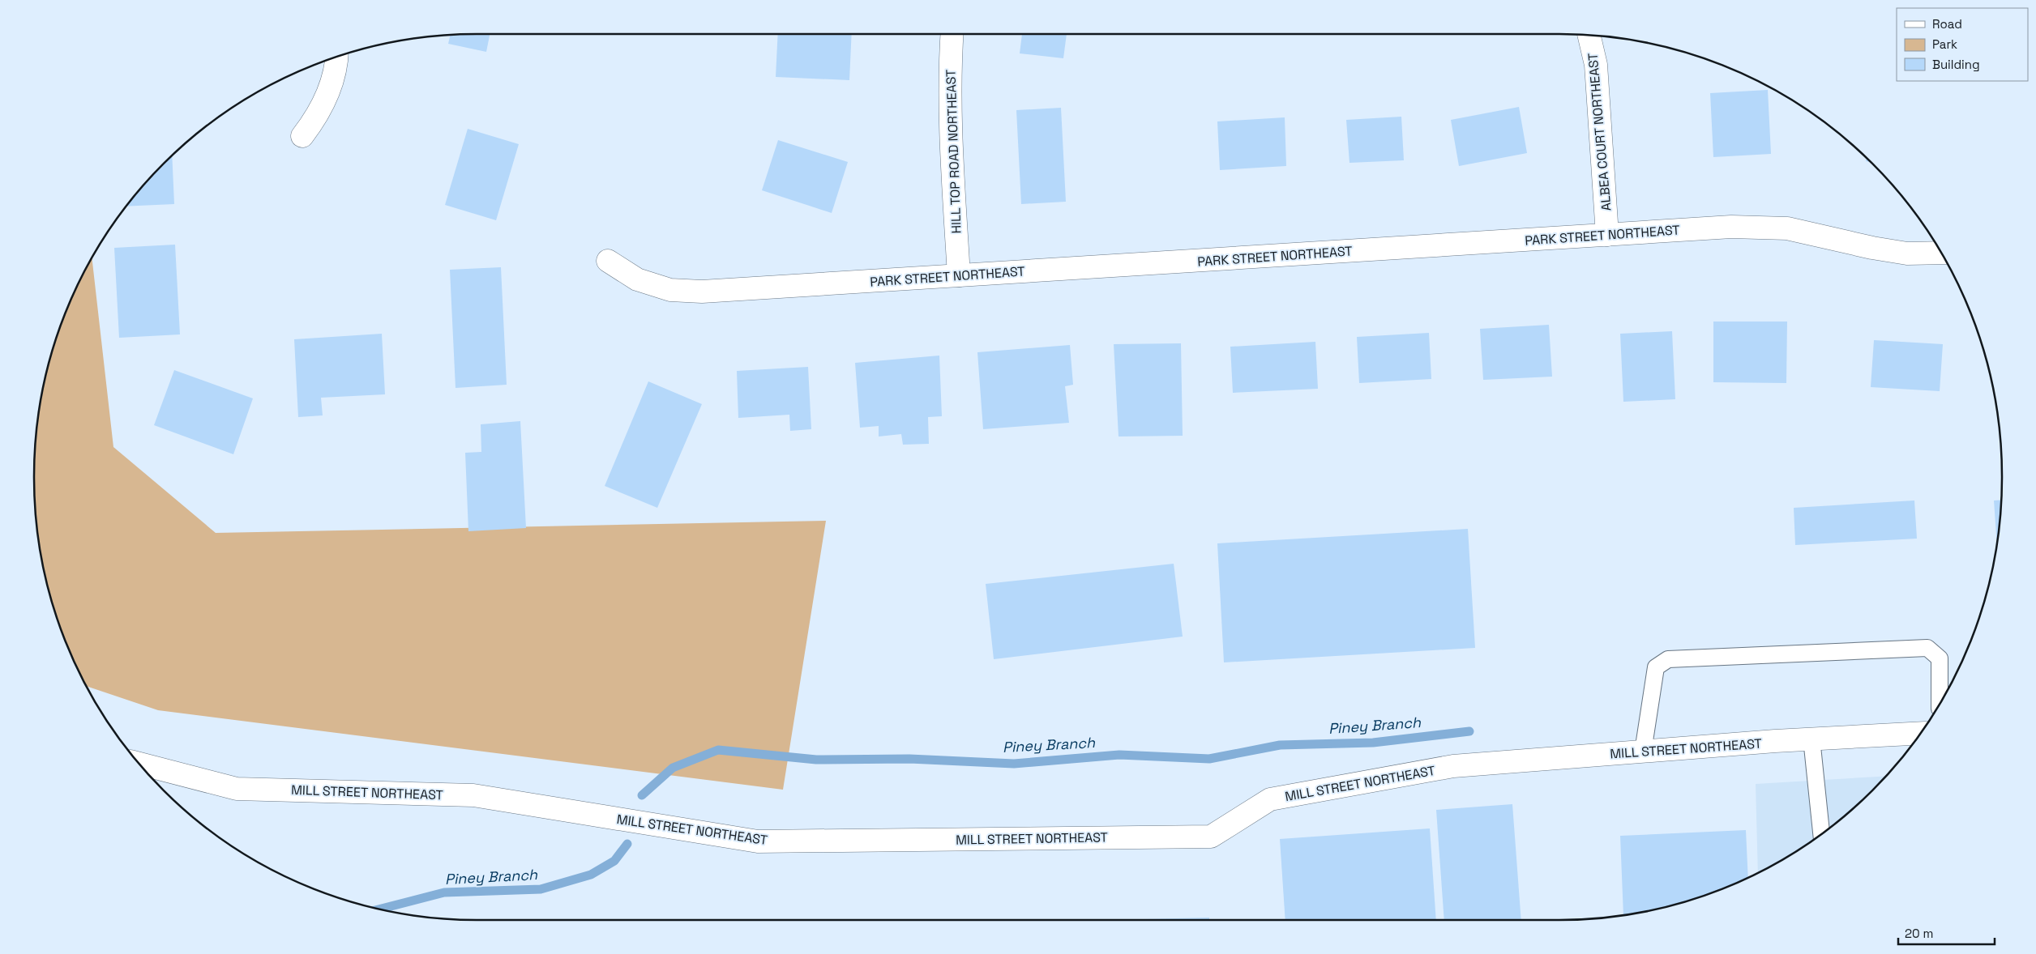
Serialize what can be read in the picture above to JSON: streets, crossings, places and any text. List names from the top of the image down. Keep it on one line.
{"streets":{"street":["ALBEA COURT NORTHEAST","HILL TOP ROAD NORTHEAST","PARK STREET NORTHEAST","MILL STREET NORTHEAST"]},"crossings":[["ALBEA COURT NORTHEAST","PARK STREET NORTHEAST"],["HILL TOP ROAD NORTHEAST","PARK STREET NORTHEAST"]],"water":["Piney Branch"],"legend":["Road","Park","Building"],"scale_bar":"20 m"}
